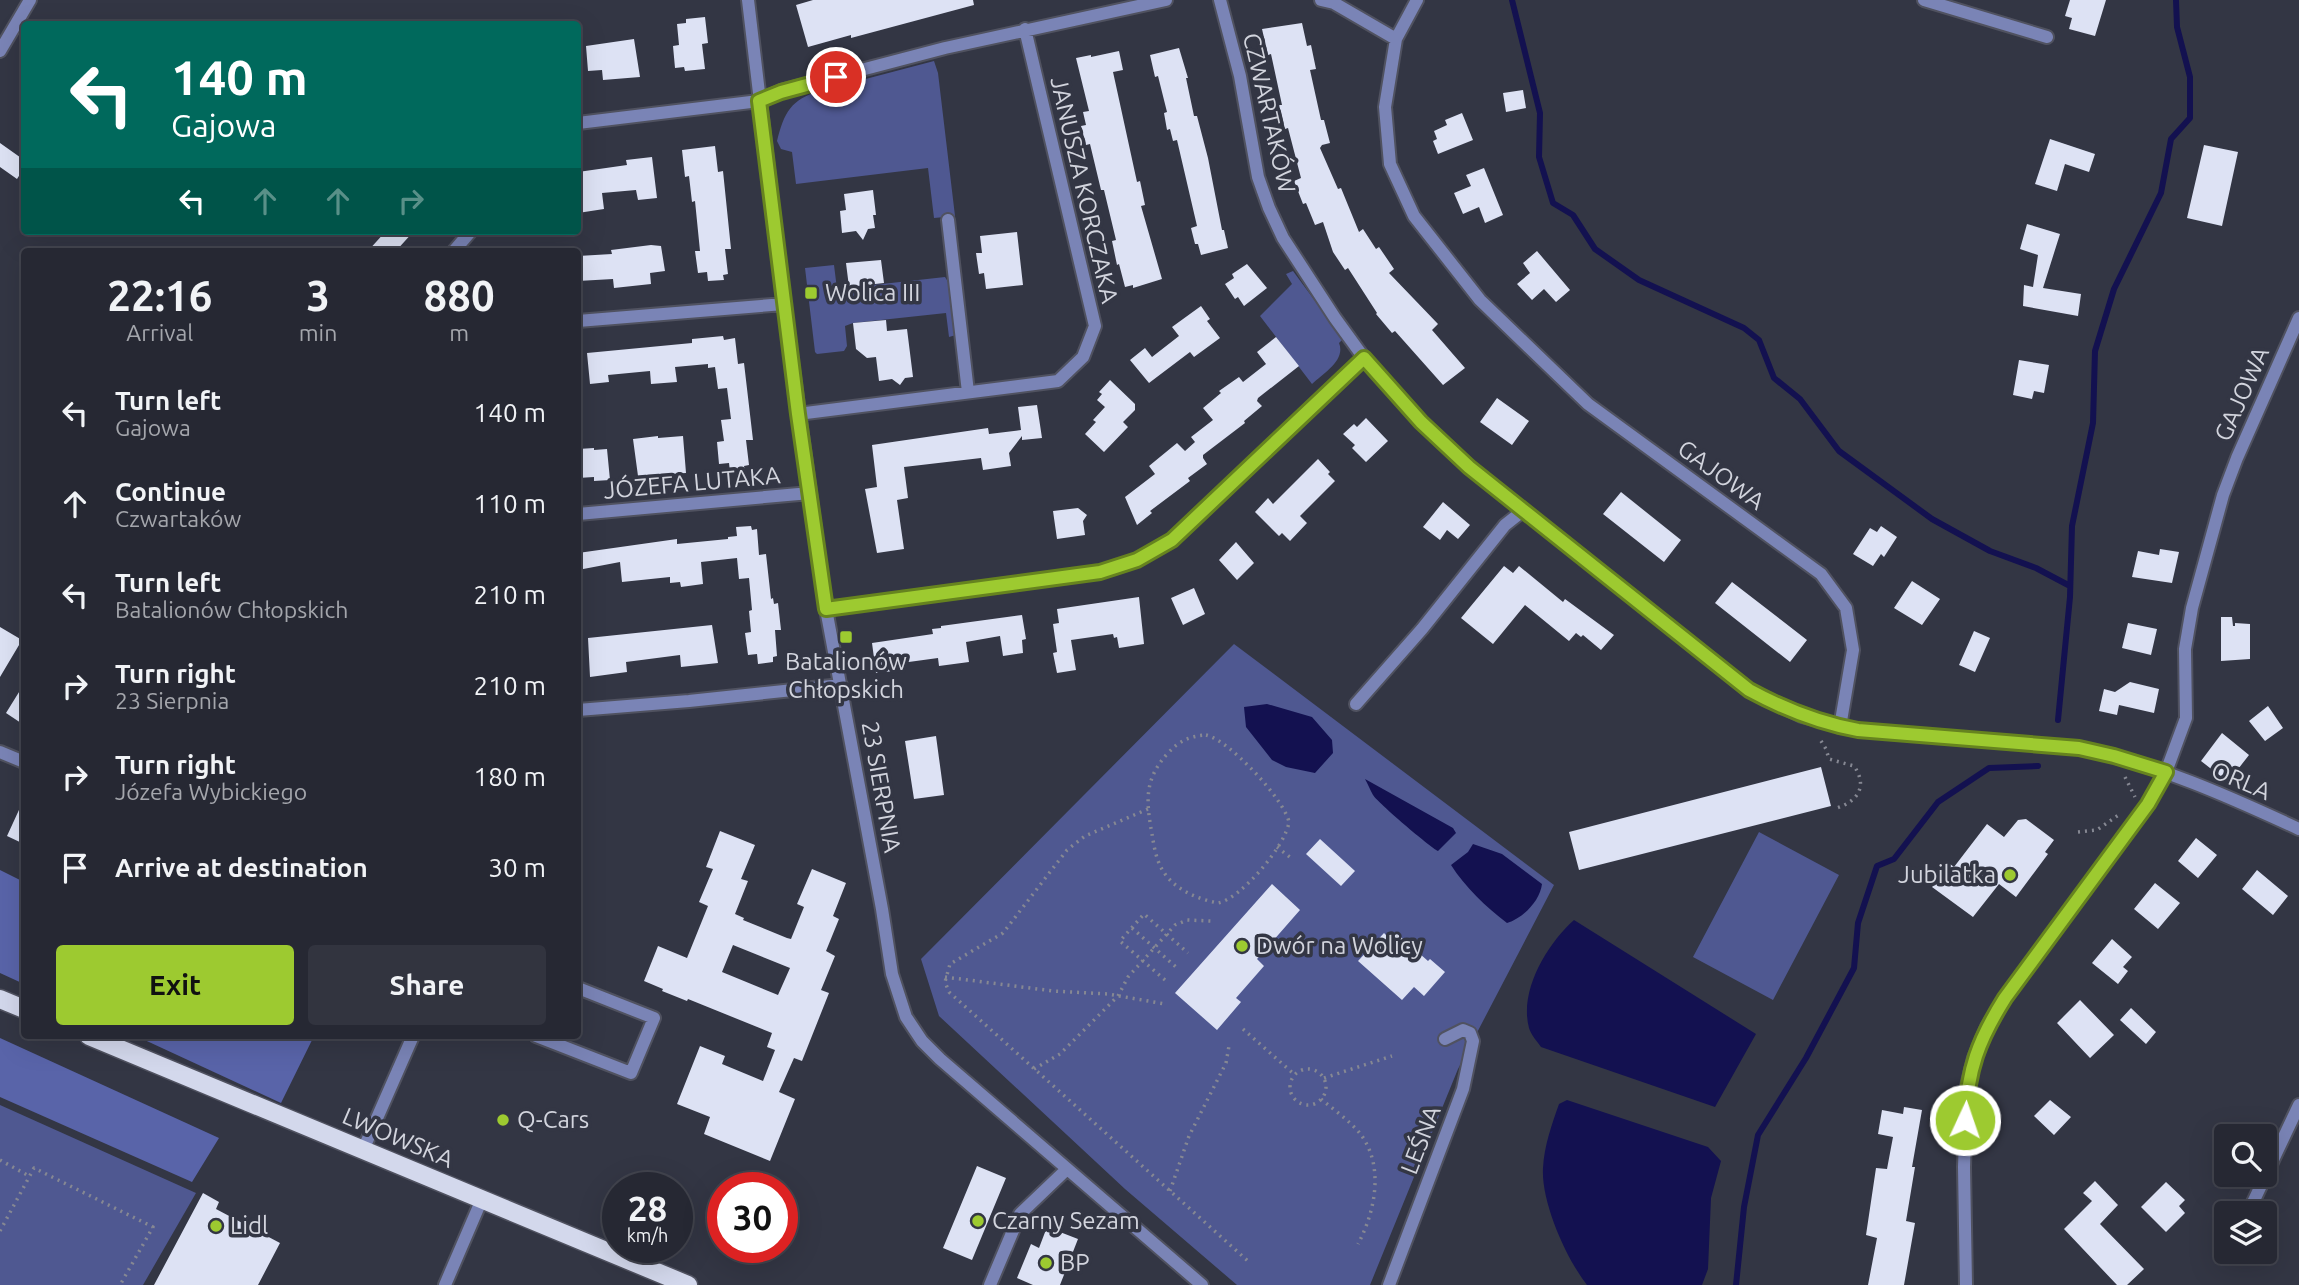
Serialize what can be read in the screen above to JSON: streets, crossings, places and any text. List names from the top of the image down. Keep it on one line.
{"streets":{"main road":["LWOWSKA"],"street":["CZWARTAKÓW","JANUSZA KORCZAKA","GAJOWA","JÓZEFA LUTAKA","ORLA","23 SIERPNIA","LEŚNA"]},"crossings":[["CZWARTAKÓW","GAJOWA"],["JANUSZA KORCZAKA","23 SIERPNIA"],["GAJOWA","ORLA"],["JÓZEFA LUTAKA","23 SIERPNIA"]],"places":{"transit":["Wolica III","Batalionów Chłopskich"],"other":["Jubilatka","Dwór na Wolicy","Q-Cars","Czarny Sezam","Lidl","BP"]},"page":{"turn":["140 m","Gajowa"],"eta":["22:16","Arrival","3","min","880","m"],"list":[{"name":"Turn left","note":"Gajowa","value":"140 m"},{"name":"Continue","note":"Czwartaków","value":"110 m"},{"name":"Turn left","note":"Batalionów Chłopskich","value":"210 m"},{"name":"Turn right","note":"23 Sierpnia","value":"210 m"},{"name":"Turn right","note":"Józefa Wybickiego","value":"180 m"},{"name":"Arrive at destination","value":"30 m"}],"buttons":["Exit","Share"],"speed":"28 km/h","limit":"30"}}
